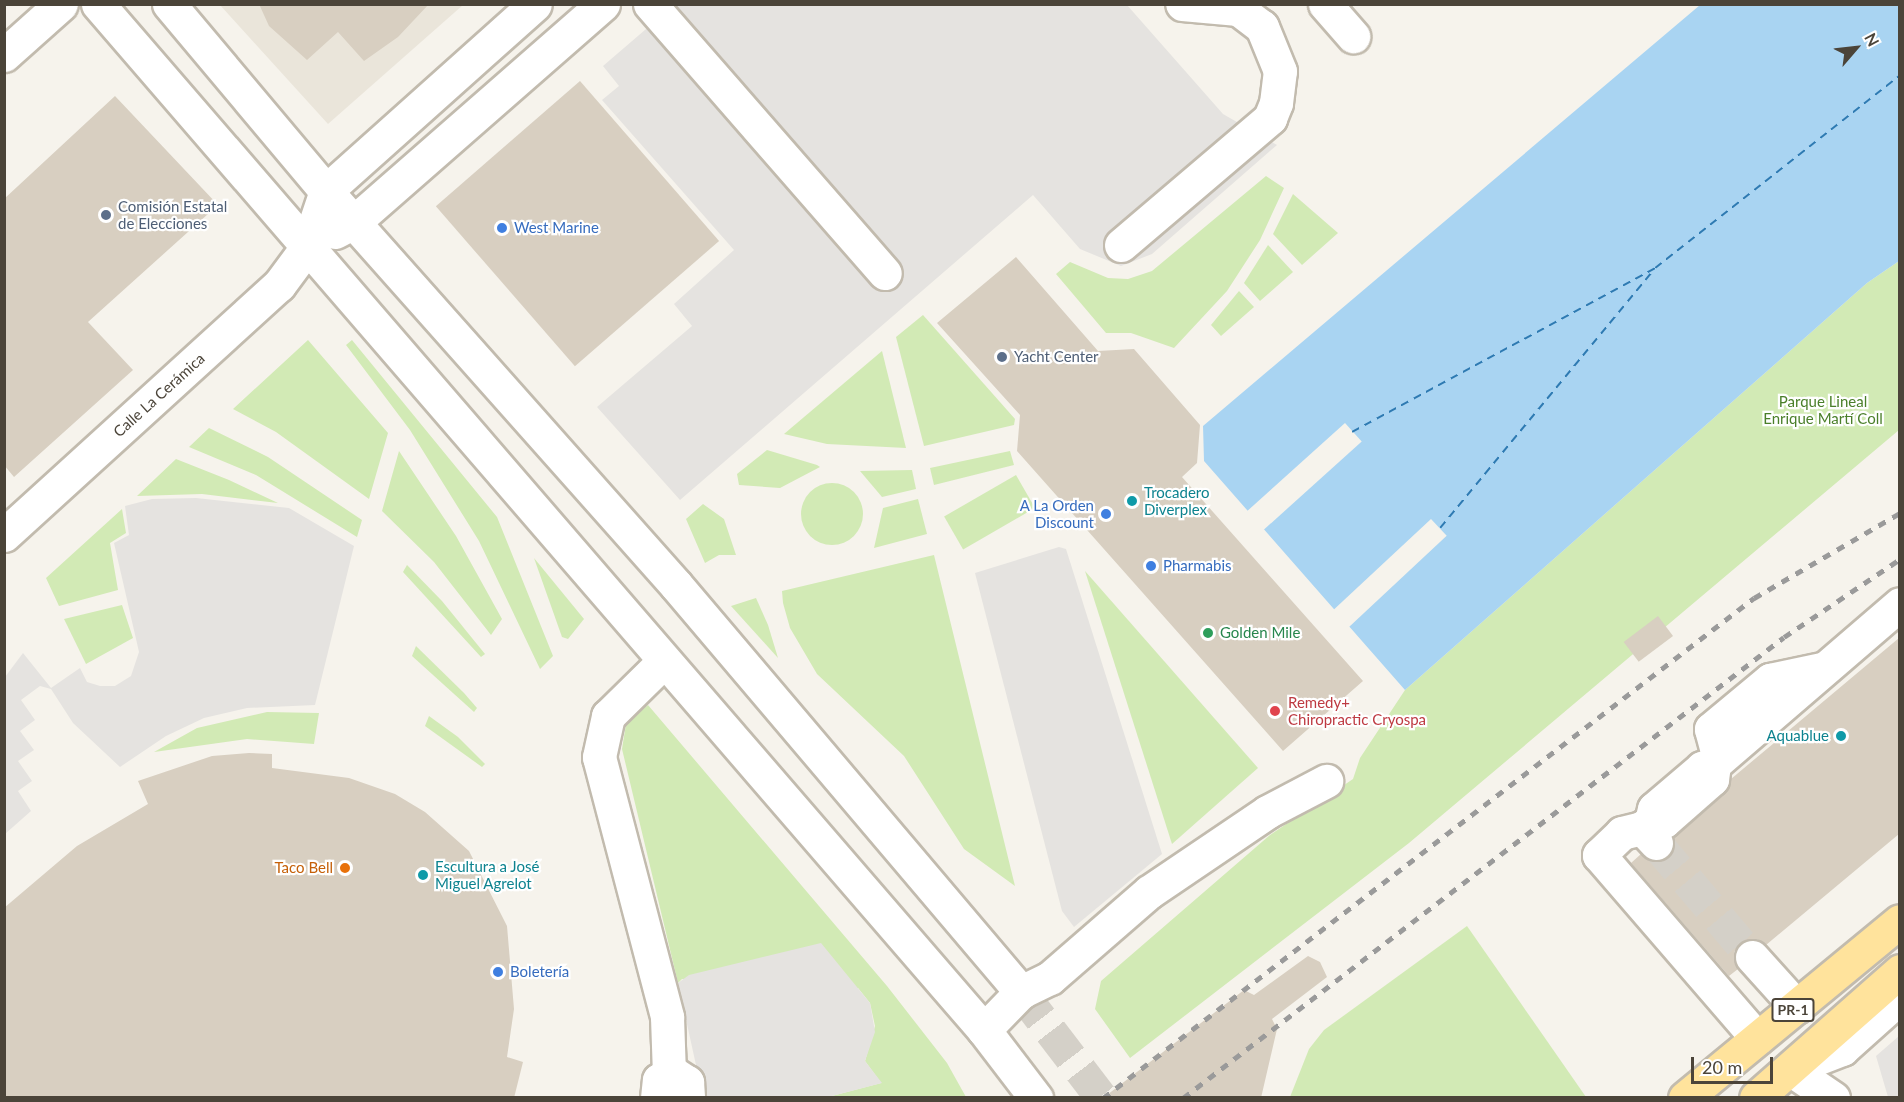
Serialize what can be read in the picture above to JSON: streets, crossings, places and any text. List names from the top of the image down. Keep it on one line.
{"streets":{"main road":["PR-1"],"street":["Calle La Cerámica"]},"parks":["Parque Lineal Enrique Martí Coll"],"places":["Comisión Estatal de Elecciones","West Marine","Yacht Center","Trocadero Diverplex","A La Orden Discount","Pharmabis","Golden Mile","Remedy+ Chiropractic Cryospa","Aquablue","Taco Bell","Escultura a José Miguel Agrelot","Boletería"],"scale_bar":"20 m","north":"top right"}
